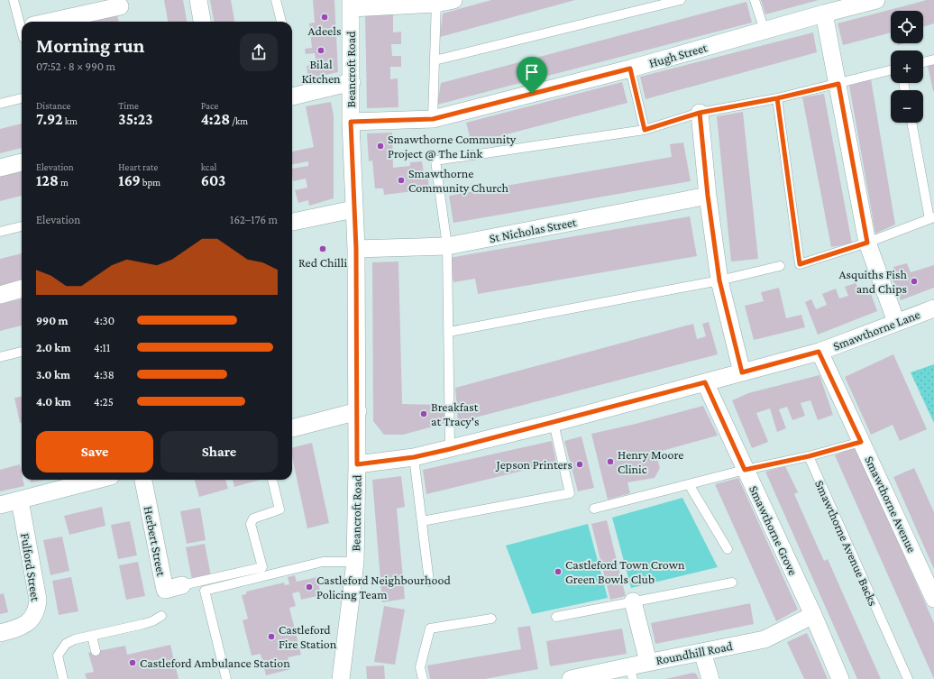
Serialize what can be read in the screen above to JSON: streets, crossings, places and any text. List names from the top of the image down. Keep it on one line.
{"streets":{"street":["Hugh Street","Beancroft Road","St Nicholas Street","Smawthorne Lane","Smawthorne Avenue","Smawthorne Grove","Herbert Street","Fulford Street","Roundhill Road"],"lane":["Smawthorne Avenue Backs"]},"crossings":[["Hugh Street","Beancroft Road"],["Beancroft Road","St Nicholas Street"],["Beancroft Road","Smawthorne Lane"],["Smawthorne Lane","Smawthorne Avenue"],["Smawthorne Lane","Smawthorne Grove"],["Smawthorne Grove","Roundhill Road"]],"places":["Adeels","Bilal Kitchen","Smawthorne Community Project @ The Link","Smawthorne Community Church","Red Chilli","Asquiths Fish and Chips","Breakfast at Tracy's","Henry Moore Clinic","Jepson Printers","Castleford Town Crown Green Bowls Club","Castleford Neighbourhood Policing Team","Castleford Fire Station","Castleford Ambulance Station"],"page":{"map_buttons":["+","−"],"heading":["Morning run","07:52 · 8 × 990 m"],"stats":[["Distance","7.92 km"],["Time","35:23"],["Pace","4:28 /km"],["Elevation","128 m"],["Heart rate","169 bpm"],["kcal","603"]],"chart":["Elevation","162–176 m"],"list":[{"name":"990 m","note":"4:30"},{"name":"2.0 km","note":"4:11"},{"name":"3.0 km","note":"4:38"},{"name":"4.0 km","note":"4:25"}],"buttons":["Save","Share"]}}
